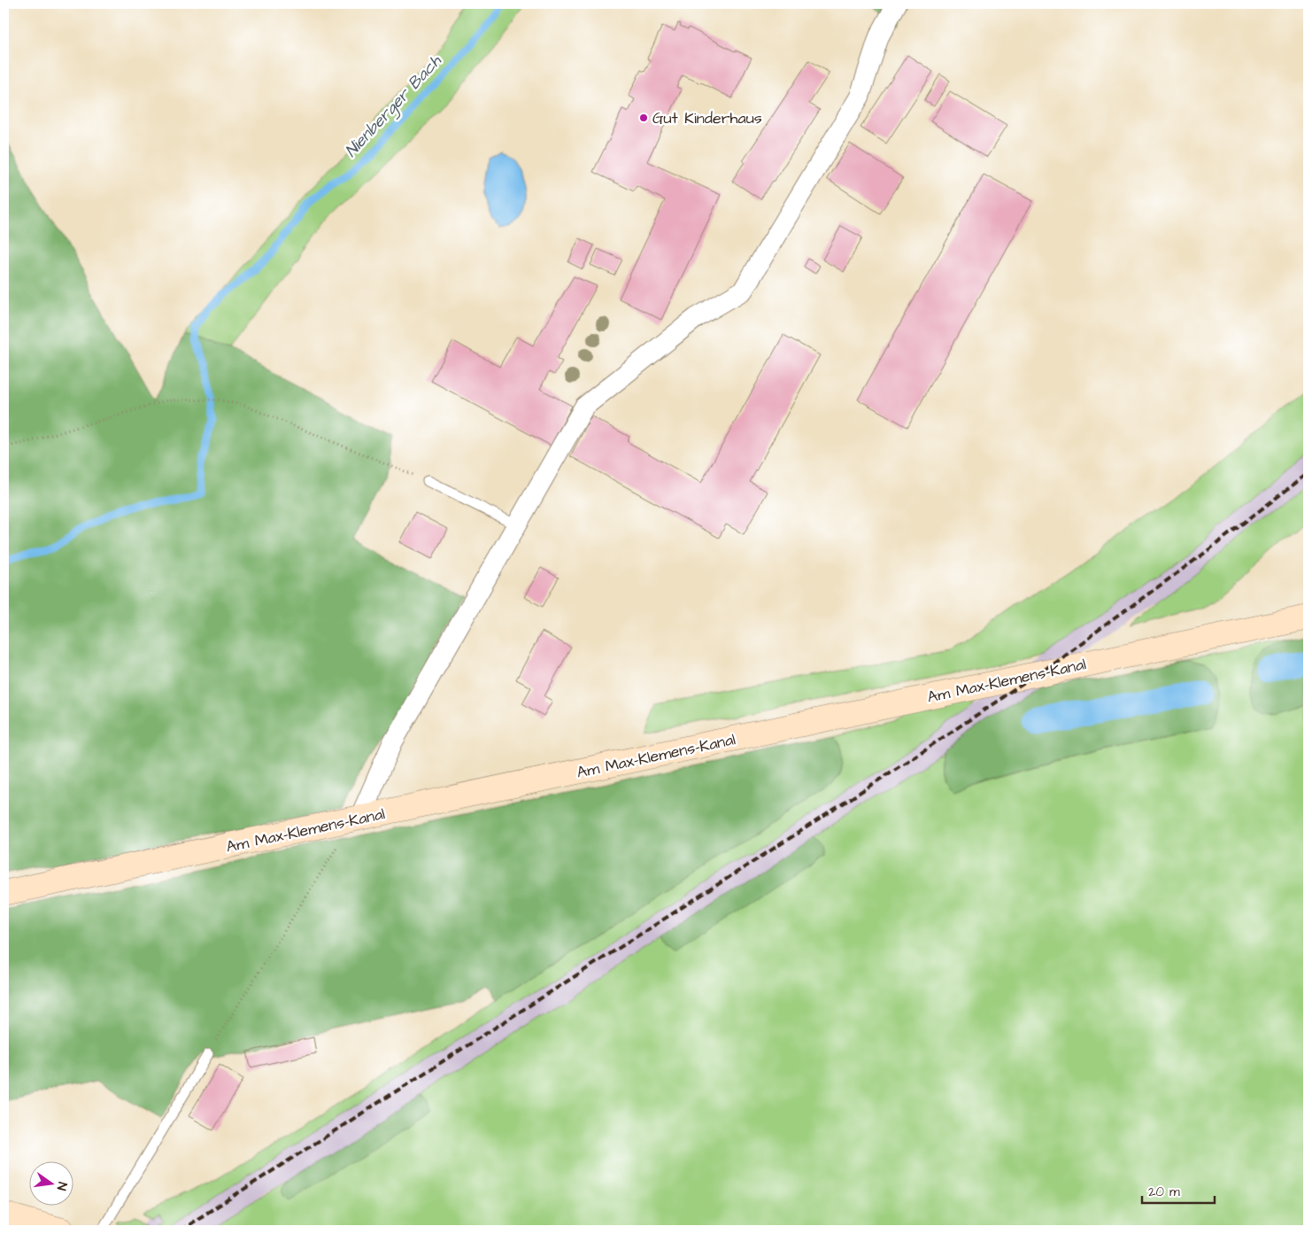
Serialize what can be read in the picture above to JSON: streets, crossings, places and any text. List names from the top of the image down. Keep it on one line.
{"streets":{"main road":["Am Max-Klemens-Kanal"]},"water":["Nienberger Bach"],"places":["Gut Kinderhaus"],"scale_bar":"20 m","north":"right"}
